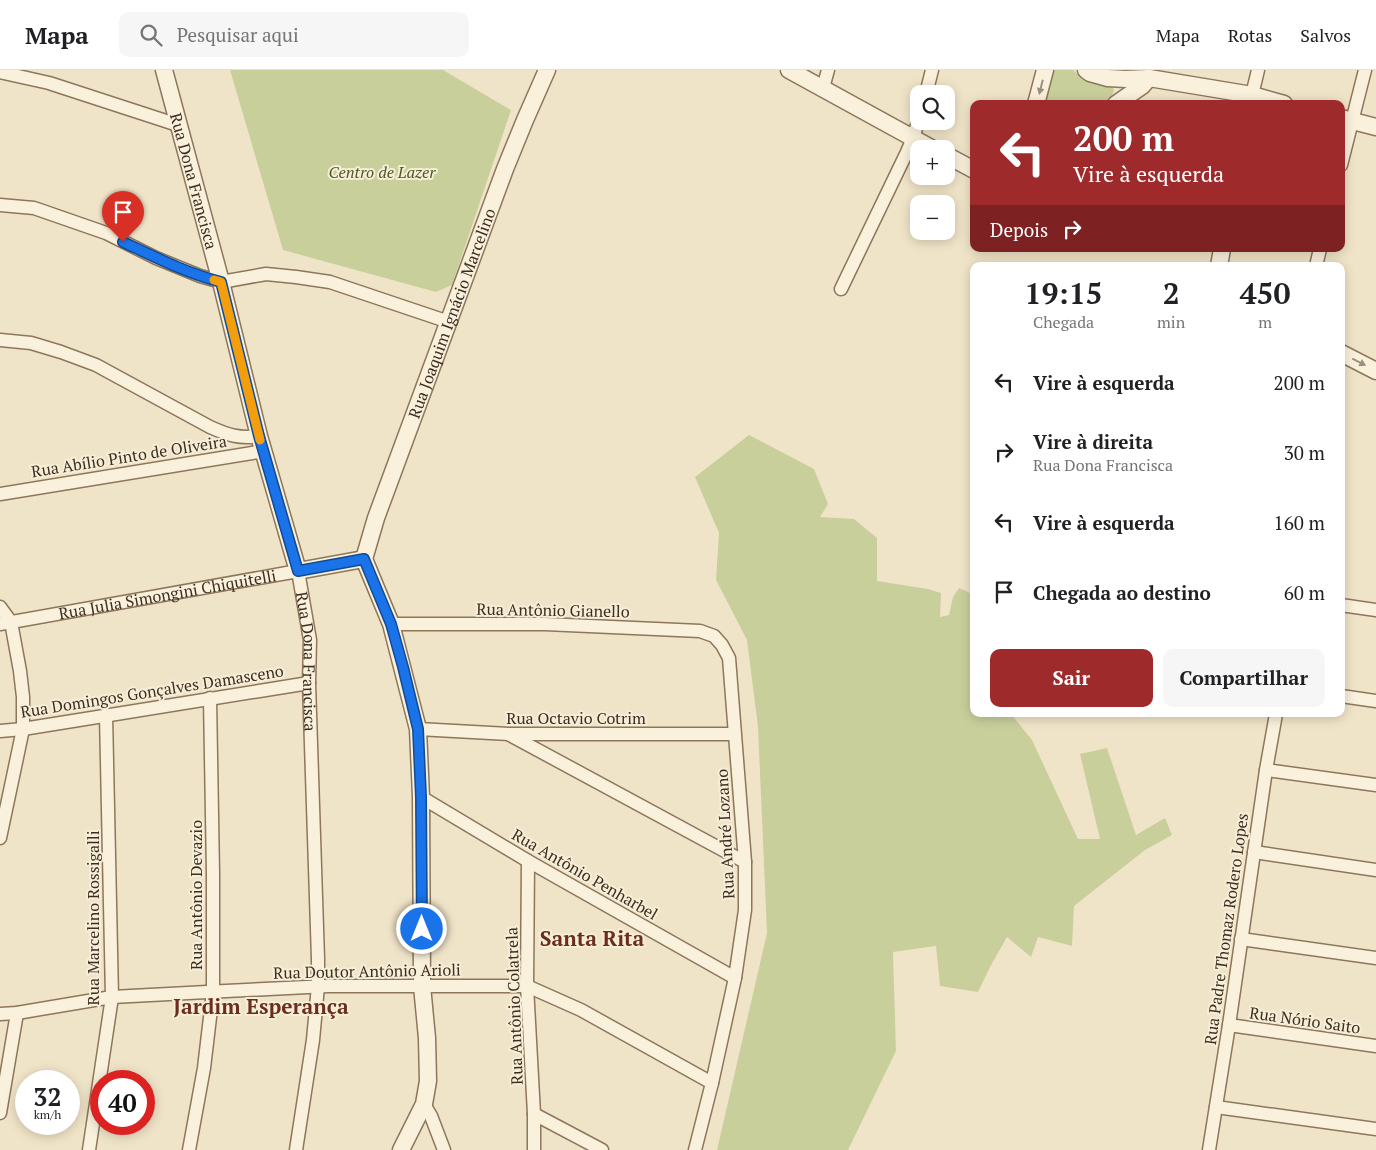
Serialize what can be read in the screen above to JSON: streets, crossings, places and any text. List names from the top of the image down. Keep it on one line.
{"streets":{"street":["Rua Dona Francisca","Rua Joaquim Ignácio Marcelino","Rua Abílio Pinto de Oliveira","Rua Julia Simongini Chiquitelli","Rua Antônio Gianello","Rua Domingos Gonçalves Damasceno","Rua Octavio Cotrim","Rua André Lozano","Rua Antônio Penharbel","Rua Antônio Devazio","Rua Marcelino Rossigalli","Rua Padre Thomaz Rodero Lopes","Rua Doutor Antônio Arioli","Rua Antônio Colatrela","Rua Nório Saito"]},"crossings":[["Rua Dona Francisca","Rua Abílio Pinto de Oliveira"],["Rua Dona Francisca","Rua Julia Simongini Chiquitelli"],["Rua Dona Francisca","Rua Domingos Gonçalves Damasceno"],["Rua Dona Francisca","Rua Doutor Antônio Arioli"],["Rua Joaquim Ignácio Marcelino","Rua Julia Simongini Chiquitelli"],["Rua Antônio Gianello","Rua André Lozano"],["Rua Domingos Gonçalves Damasceno","Rua Antônio Devazio"],["Rua Domingos Gonçalves Damasceno","Rua Marcelino Rossigalli"],["Rua Octavio Cotrim","Rua André Lozano"],["Rua André Lozano","Rua Antônio Penharbel"],["Rua André Lozano","Rua Doutor Antônio Arioli"],["Rua Antônio Penharbel","Rua Antônio Colatrela"],["Rua Antônio Devazio","Rua Doutor Antônio Arioli"],["Rua Marcelino Rossigalli","Rua Doutor Antônio Arioli"],["Rua Padre Thomaz Rodero Lopes","Rua Nório Saito"],["Rua Doutor Antônio Arioli","Rua Antônio Colatrela"]],"districts":["Santa Rita","Jardim Esperança"],"parks":["Centro de Lazer"],"page":{"header":"Mapa","search":"Pesquisar aqui","nav":["Mapa","Rotas","Salvos"],"map_buttons":["+","−"],"turn":["200 m","Vire à esquerda"],"then":"Depois","eta":["19:15","Chegada","2","min","450","m"],"list":[{"name":"Vire à esquerda","value":"200 m"},{"name":"Vire à direita","note":"Rua Dona Francisca","value":"30 m"},{"name":"Vire à esquerda","value":"160 m"},{"name":"Chegada ao destino","value":"60 m"}],"buttons":["Sair","Compartilhar"],"speed":"32 km/h","limit":"40"}}
